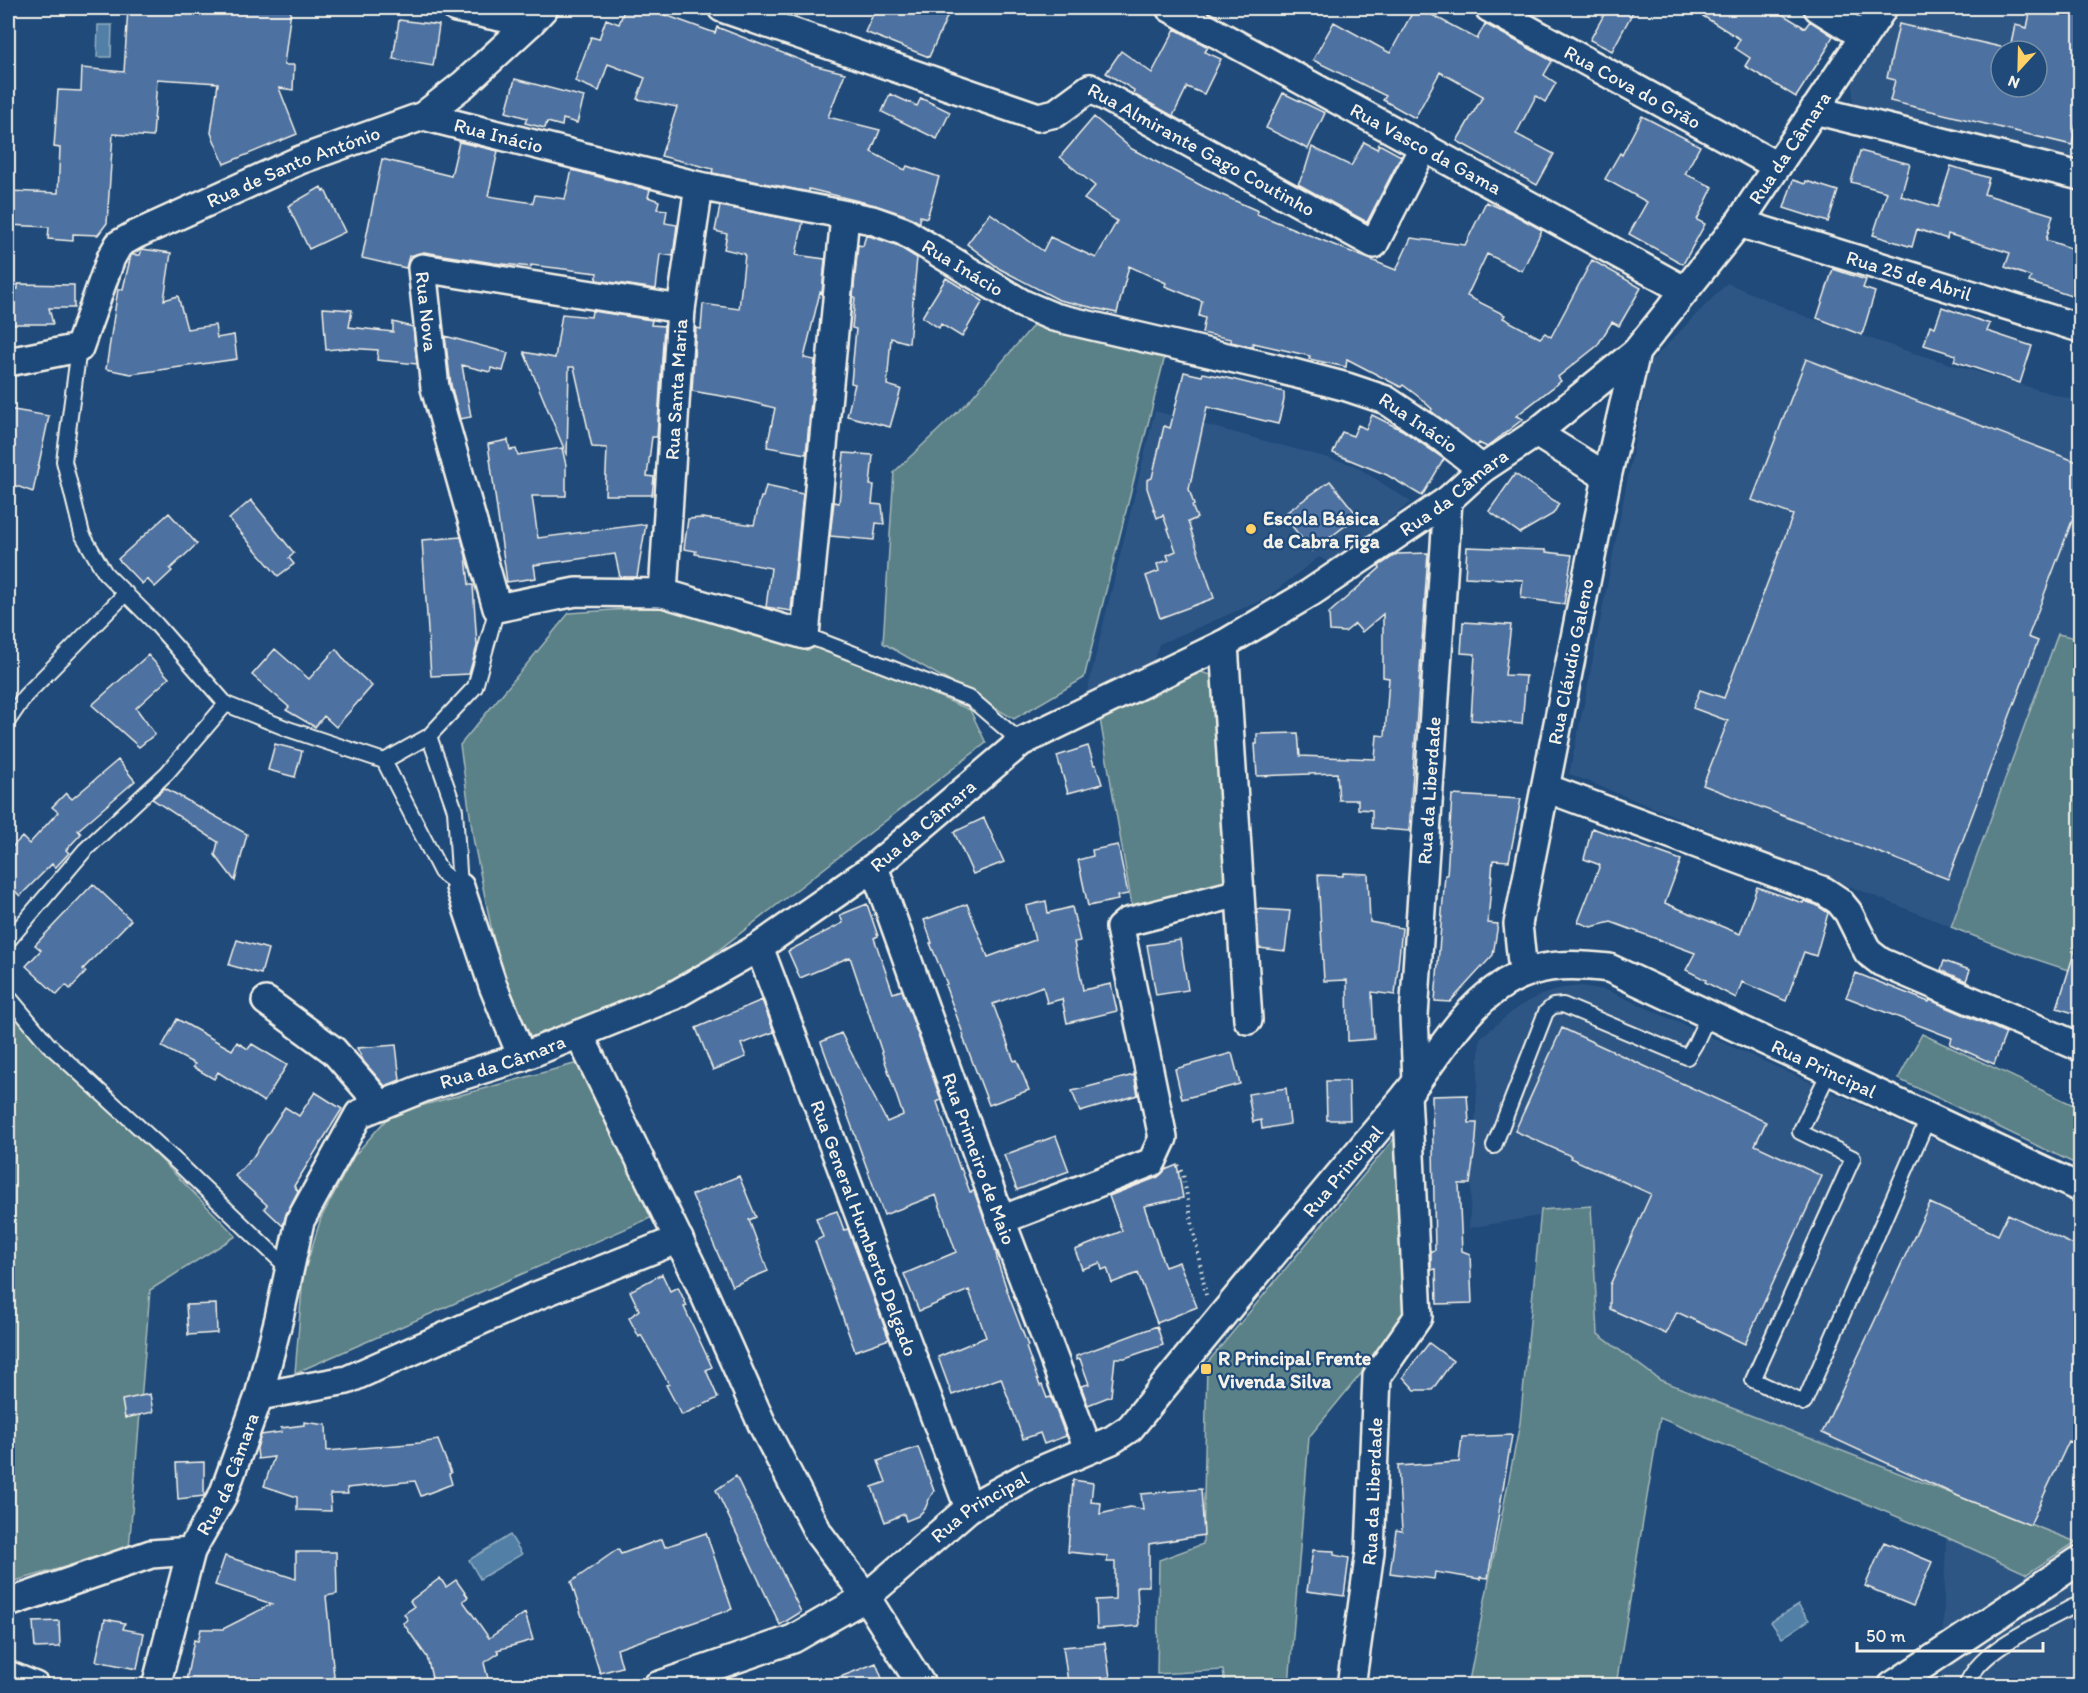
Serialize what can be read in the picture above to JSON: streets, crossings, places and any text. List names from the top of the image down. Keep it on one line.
{"streets":{"street":["Rua Cova do Grão","Rua Inácio","Rua da Câmara","Rua Vasco da Gama","Rua Almirante Gago Coutinho","Rua de Santo António","Rua 25 de Abril","Rua Nova","Rua Santa Maria","Rua Cláudio Galeno","Rua da Liberdade","Rua Principal","Rua Primeiro de Maio","Rua General Humberto Delgado"]},"crossings":[["Rua Cova do Grão","Rua da Câmara"],["Rua Inácio","Rua da Câmara"],["Rua Inácio","Rua de Santo António"],["Rua Inácio","Rua Santa Maria"],["Rua da Câmara","Rua Vasco da Gama"],["Rua da Câmara","Rua 25 de Abril"],["Rua da Câmara","Rua Cláudio Galeno"],["Rua da Câmara","Rua da Liberdade"],["Rua da Câmara","Rua Primeiro de Maio"],["Rua da Câmara","Rua General Humberto Delgado"],["Rua Vasco da Gama","Rua Almirante Gago Coutinho"],["Rua Nova","Rua Santa Maria"],["Rua Cláudio Galeno","Rua Principal"],["Rua da Liberdade","Rua Principal"],["Rua Principal","Rua Primeiro de Maio"],["Rua Principal","Rua General Humberto Delgado"]],"places":{"other":["Escola Básica de Cabra Figa"],"transit":["R Principal Frente Vivenda Silva"]},"scale_bar":"50 m","north":"bottom"}
